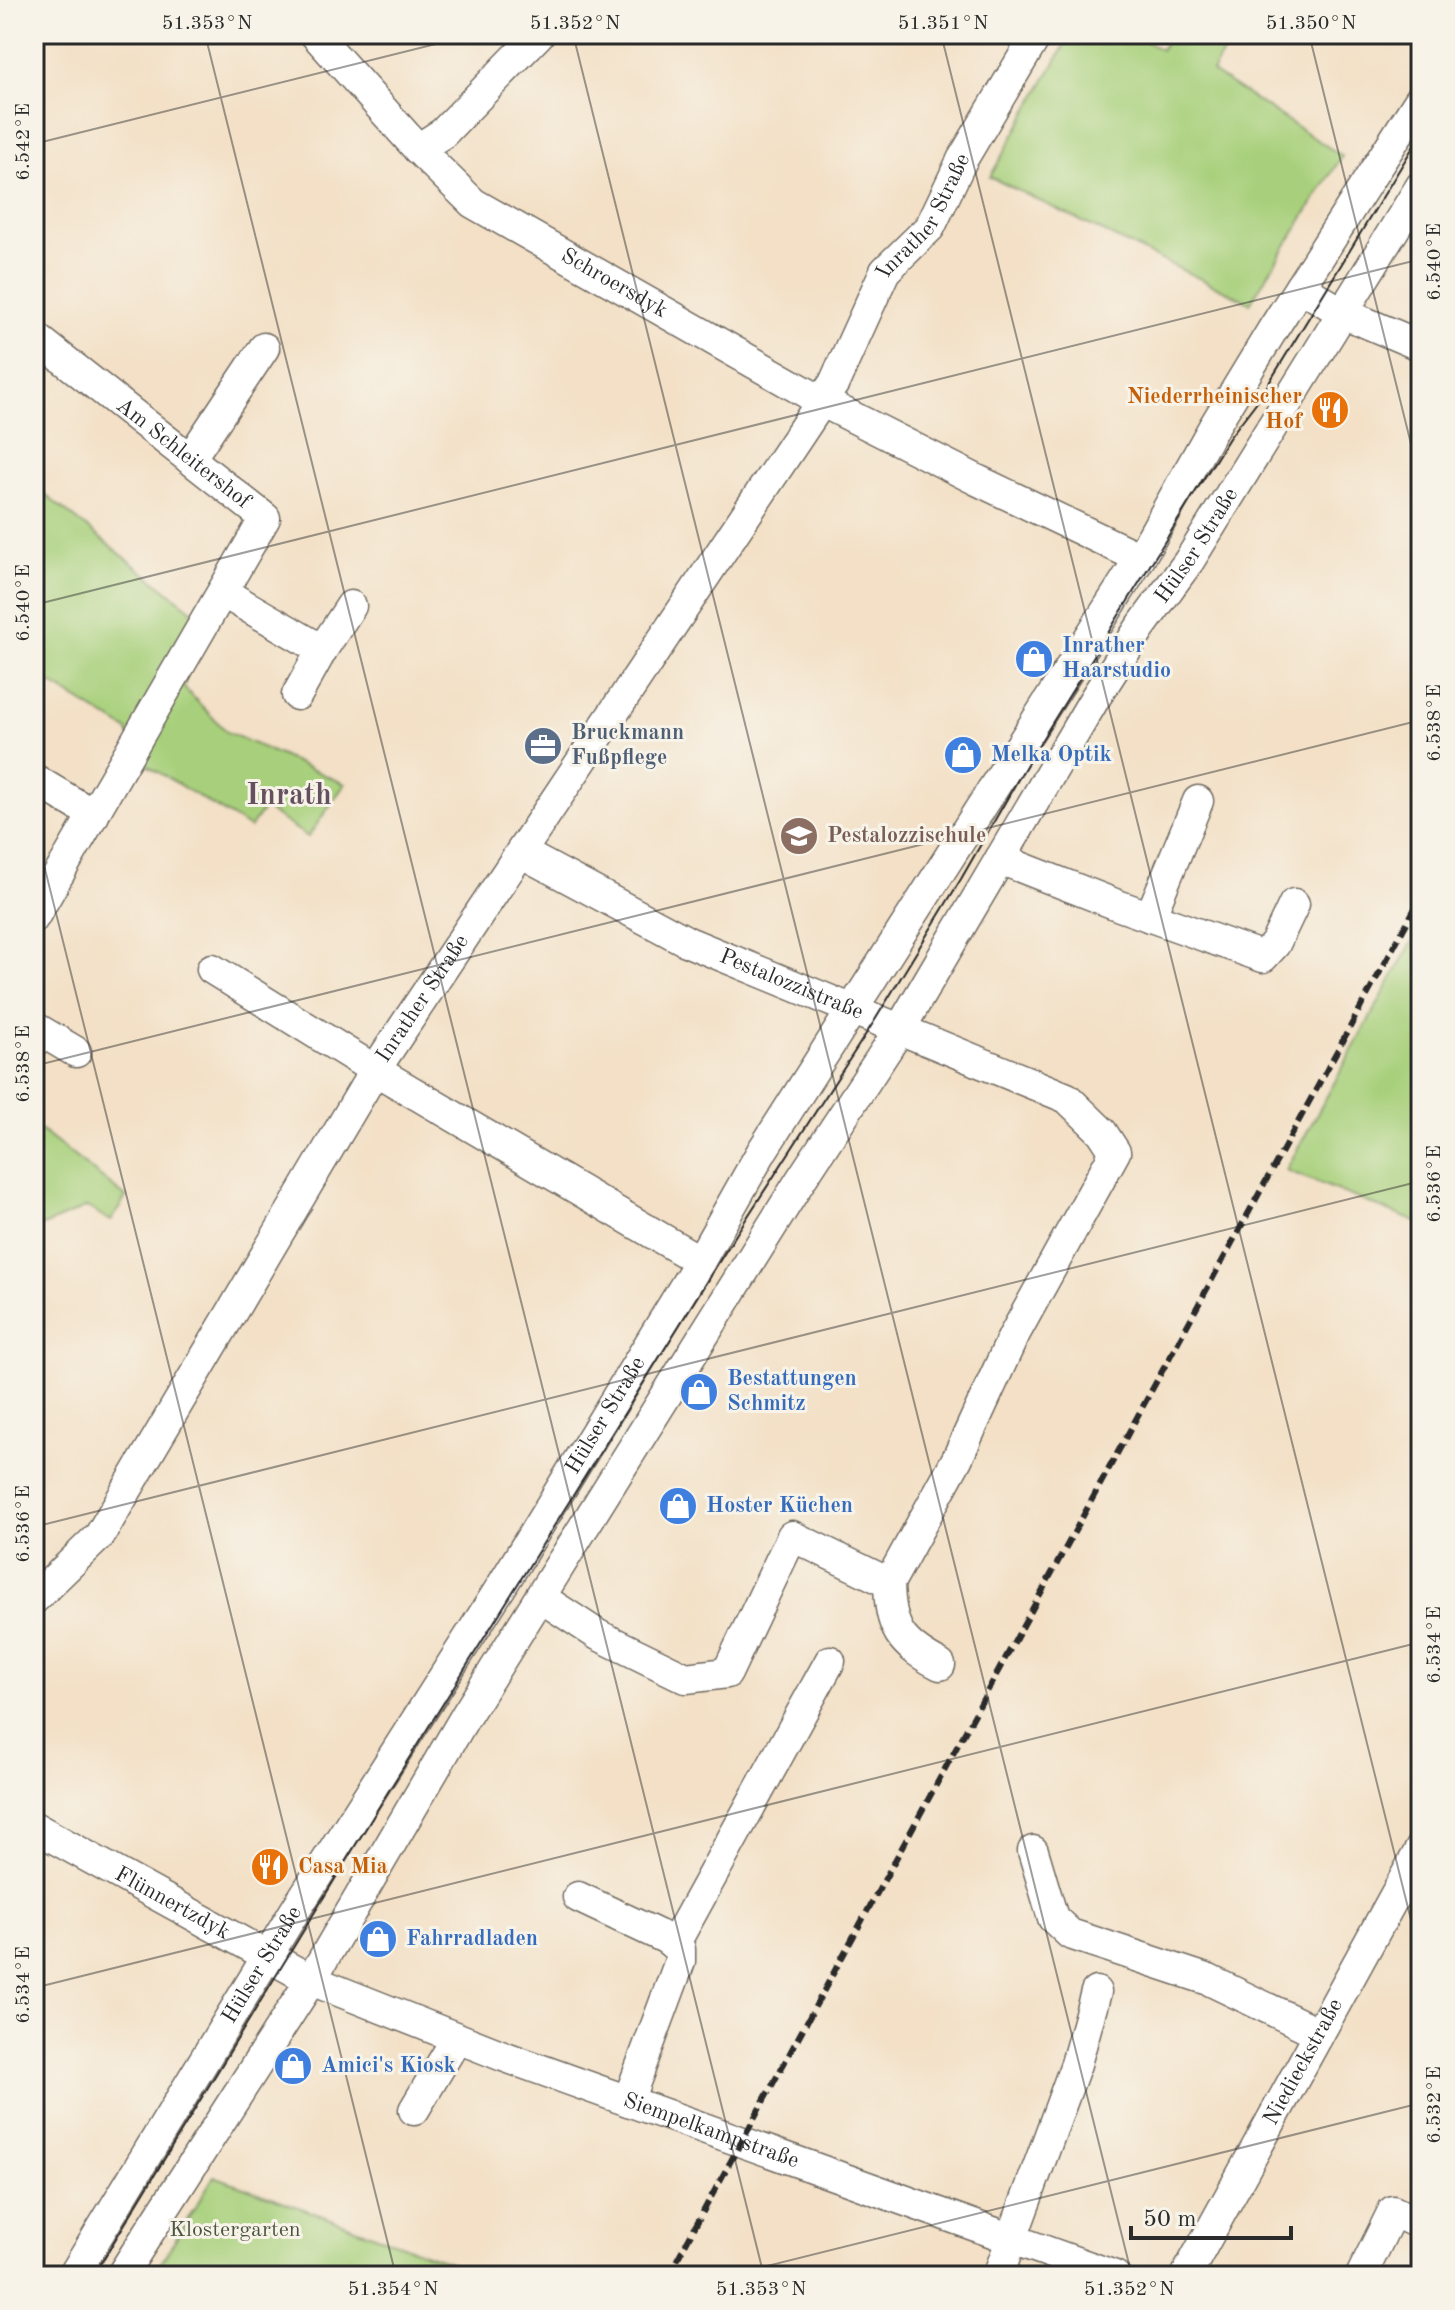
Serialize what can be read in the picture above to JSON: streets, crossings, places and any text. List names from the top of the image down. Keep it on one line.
{"streets":{"street":["Inrather Straße","Schroersdyk","Am Schleitershof","Hülser Straße","Pestalozzistraße","Flünnertzdyk","Niedieckstraße","Siempelkampstraße"]},"crossings":[["Inrather Straße","Schroersdyk"],["Inrather Straße","Hülser Straße"],["Inrather Straße","Pestalozzistraße"],["Schroersdyk","Hülser Straße"],["Hülser Straße","Pestalozzistraße"],["Hülser Straße","Flünnertzdyk"],["Hülser Straße","Siempelkampstraße"],["Flünnertzdyk","Siempelkampstraße"]],"districts":["Inrath"],"parks":["Klostergarten"],"places":{"restaurant":["Niederrheinischer Hof","Casa Mia"],"shop":["Inrather Haarstudio","Melka Optik","Bestattungen Schmitz","Hoster Küchen","Fahrradladen","Amici's Kiosk"],"office":["Bruckmann Fußpflege"],"school or university":["Pestalozzischule"]},"scale_bar":"50 m","coordinates":["51.353°N","51.352°N","51.351°N","51.350°N","6.542°E","6.540°E","6.538°E","6.536°E","6.534°E","6.532°E","51.354°N"]}
